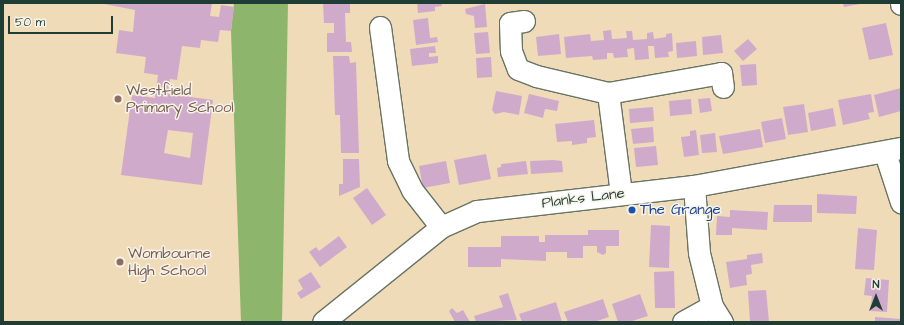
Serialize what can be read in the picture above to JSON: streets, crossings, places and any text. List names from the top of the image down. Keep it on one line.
{"streets":{"street":["Planks Lane"]},"places":["Westfield Primary School","The Grange","Wombourne High School"],"scale_bar":"50 m","north":"top"}
